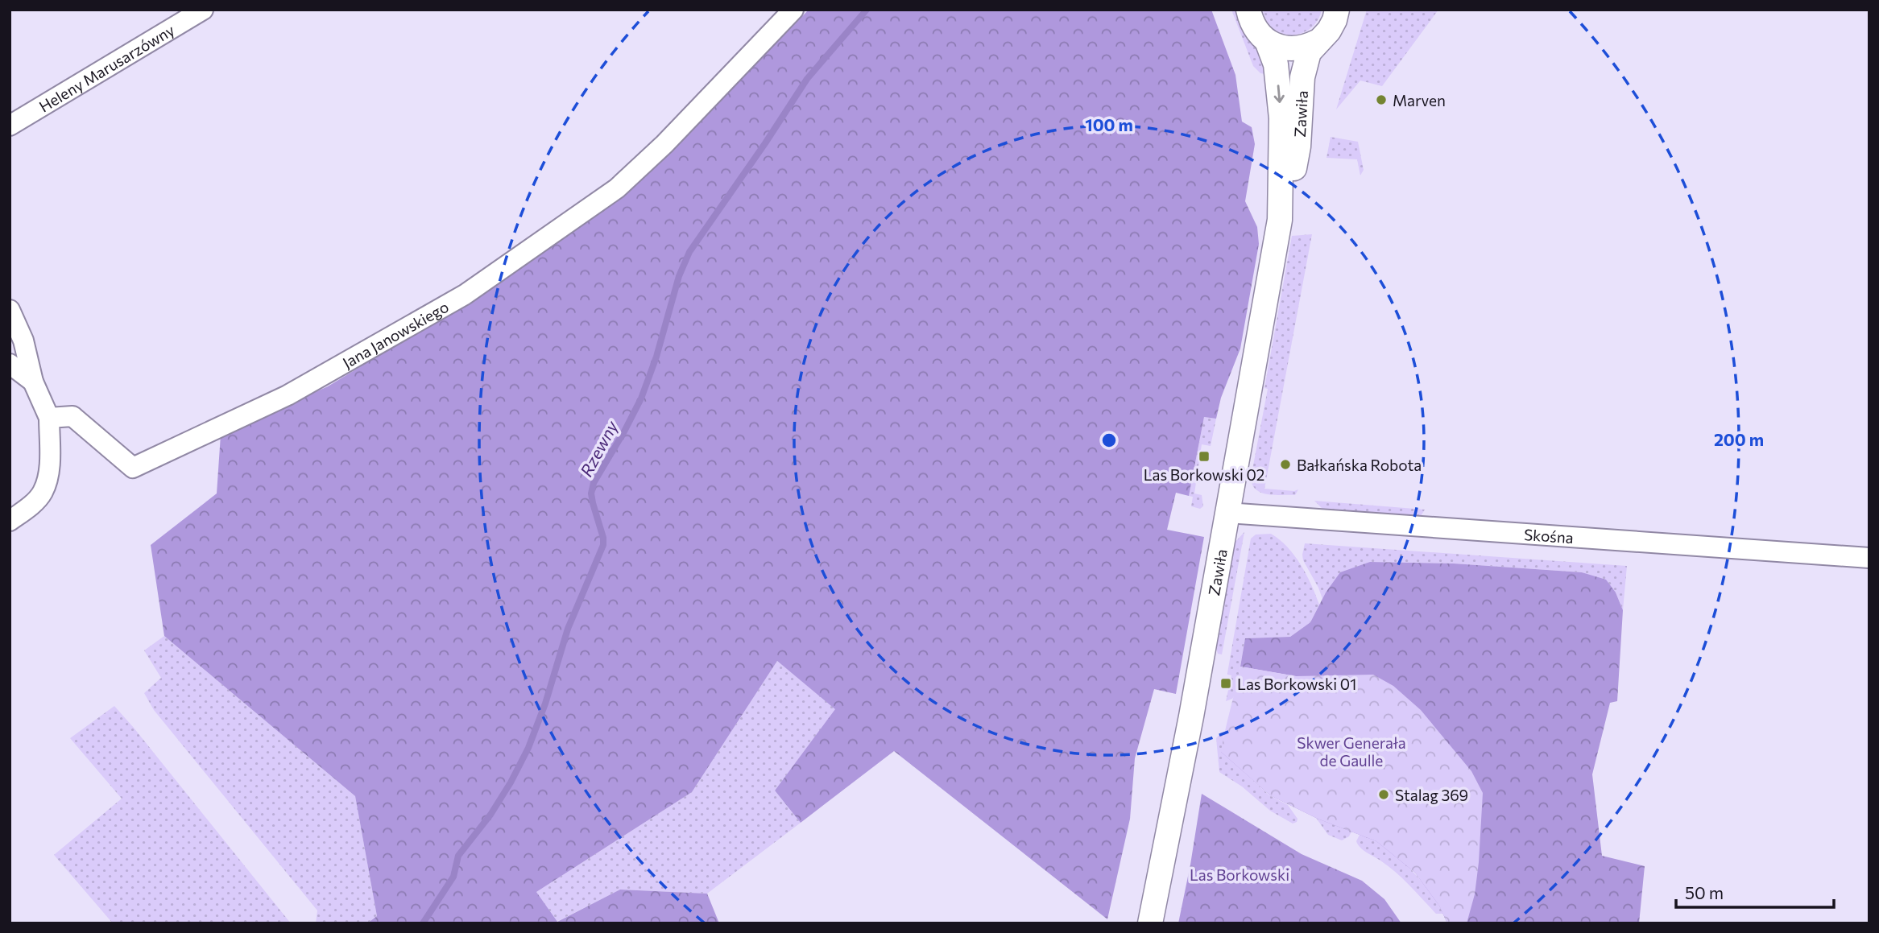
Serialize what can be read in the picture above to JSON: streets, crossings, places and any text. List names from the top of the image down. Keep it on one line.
{"streets":{"street":["Heleny Marusarzówny","Zawiła","Jana Janowskiego","Skośna"]},"crossings":[["Zawiła","Skośna"]],"water":["Rzewny"],"parks":["Skwer Generała de Gaulle","Las Borkowski"],"places":{"other":["Marven","Bałkańska Robota","Stalag 369"],"transit":["Las Borkowski 02","Las Borkowski 01"]},"scale_bar":"50 m","rings":["100 m","200 m"]}
